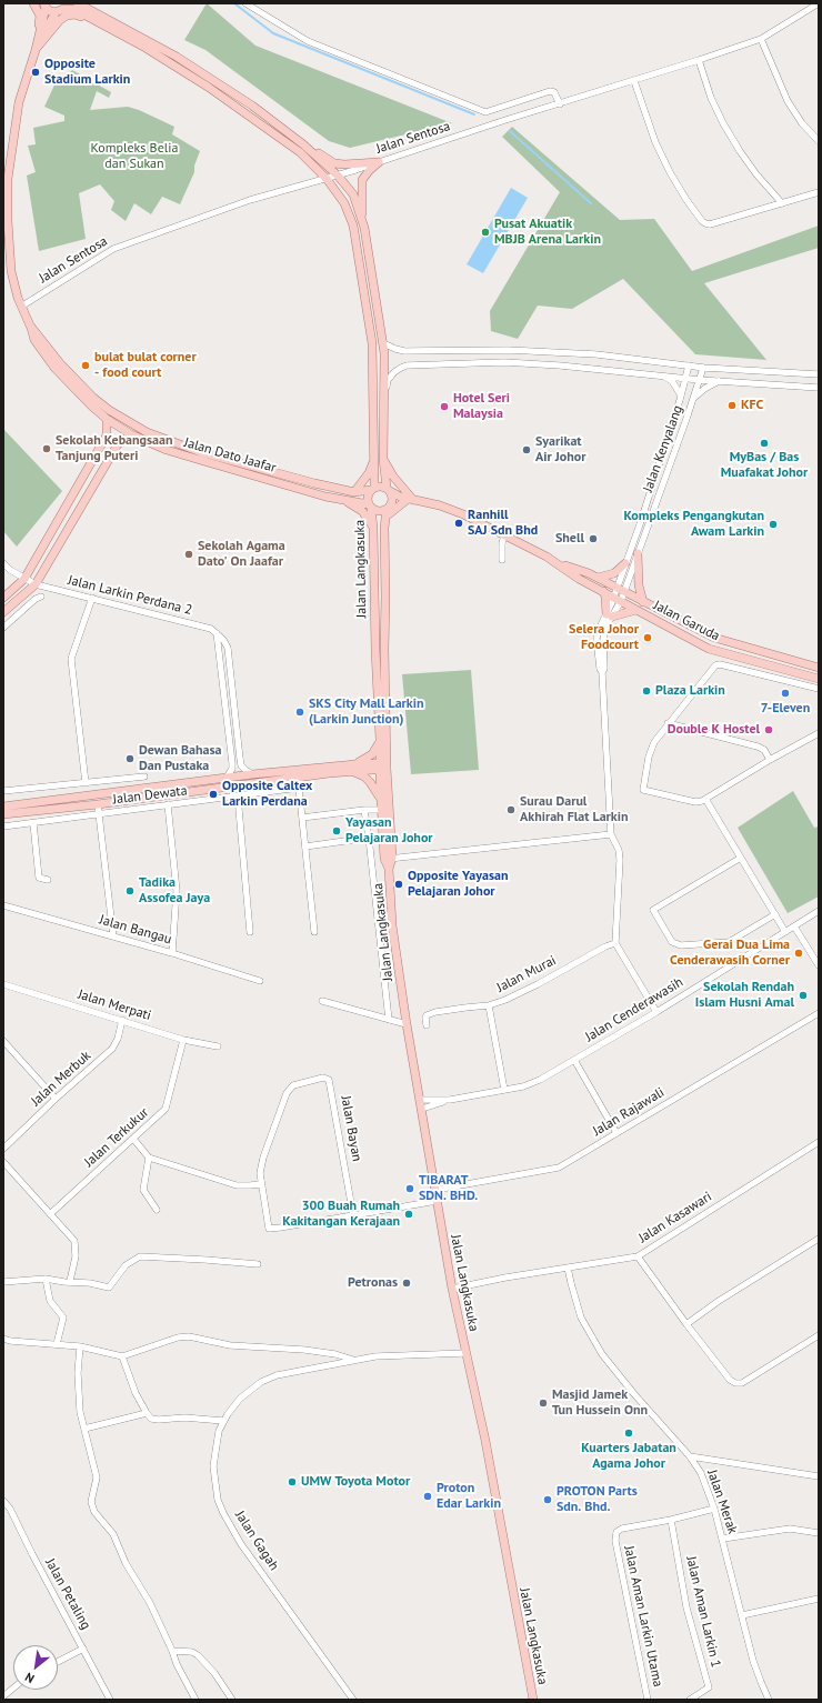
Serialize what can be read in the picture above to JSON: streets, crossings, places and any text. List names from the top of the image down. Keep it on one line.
{"streets":{"main road":["Jalan Dato Jaafar","Jalan Langkasuka","Jalan Garuda"],"street":["Jalan Sentosa","Jalan Kenyalang","Jalan Larkin Perdana 2","Jalan Dewata","Jalan Bangau","Jalan Murai","Jalan Merpati","Jalan Cenderawasih","Jalan Merbuk","Jalan Rajawali","Jalan Bayan","Jalan Terkukur","Jalan Kasawari","Jalan Merak","Jalan Gagah","Jalan Petaling","Jalan Aman Larkin 1","Jalan Aman Larkin Utama"]},"crossings":[["Jalan Sentosa","Jalan Dato Jaafar"],["Jalan Kenyalang","Jalan Garuda"],["Jalan Kenyalang","Jalan Murai"],["Jalan Dato Jaafar","Jalan Langkasuka"],["Jalan Dato Jaafar","Jalan Garuda"],["Jalan Langkasuka","Jalan Garuda"],["Jalan Langkasuka","Jalan Cenderawasih"],["Jalan Langkasuka","Jalan Rajawali"],["Jalan Langkasuka","Jalan Kasawari"],["Jalan Langkasuka","Jalan Gagah"],["Jalan Merpati","Jalan Merbuk"],["Jalan Merpati","Jalan Terkukur"],["Jalan Kasawari","Jalan Merak"],["Jalan Merak","Jalan Aman Larkin Utama"],["Jalan Aman Larkin 1","Jalan Aman Larkin Utama"]],"parks":["Kompleks Belia dan Sukan"],"places":["Opposite Stadium Larkin","Pusat Akuatik MBJB Arena Larkin","bulat bulat corner - food court","KFC","Hotel Seri Malaysia","MyBas / Bas Muafakat Johor","Sekolah Kebangsaan Tanjung Puteri","Syarikat Air Johor","Ranhill SAJ Sdn Bhd","Kompleks Pengangkutan Awam Larkin","Shell","Sekolah Agama Dato' On Jaafar","Selera Johor Foodcourt","Plaza Larkin","7-Eleven","SKS City Mall Larkin (Larkin Junction)","Double K Hostel","Dewan Bahasa Dan Pustaka","Opposite Caltex Larkin Perdana","Surau Darul Akhirah Flat Larkin","Yayasan Pelajaran Johor","Opposite Yayasan Pelajaran Johor","Tadika Assofea Jaya","Gerai Dua Lima Cenderawasih Corner","Sekolah Rendah Islam Husni Amal","TIBARAT SDN. BHD.","300 Buah Rumah Kakitangan Kerajaan","Petronas","Masjid Jamek Tun Hussein Onn","Kuarters Jabatan Agama Johor","UMW Toyota Motor","Proton Edar Larkin","PROTON Parts Sdn. Bhd."],"north":"bottom left"}
